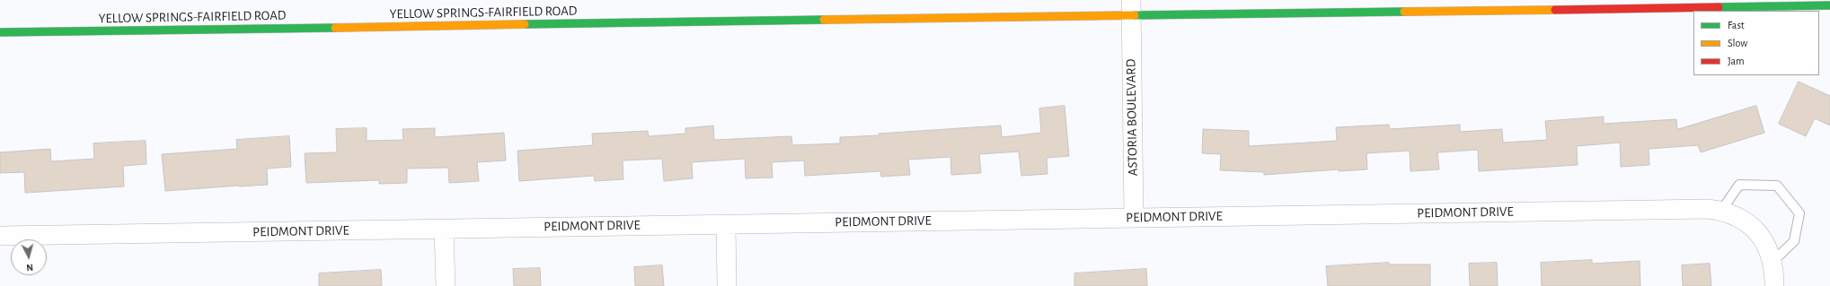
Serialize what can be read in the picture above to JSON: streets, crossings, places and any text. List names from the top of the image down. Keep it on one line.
{"streets":{"main road":["YELLOW SPRINGS-FAIRFIELD ROAD"],"street":["ASTORIA BOULEVARD","PEIDMONT DRIVE"]},"crossings":[["YELLOW SPRINGS-FAIRFIELD ROAD","ASTORIA BOULEVARD"],["ASTORIA BOULEVARD","PEIDMONT DRIVE"]],"legend":["Fast","Slow","Jam"],"north":"bottom"}
